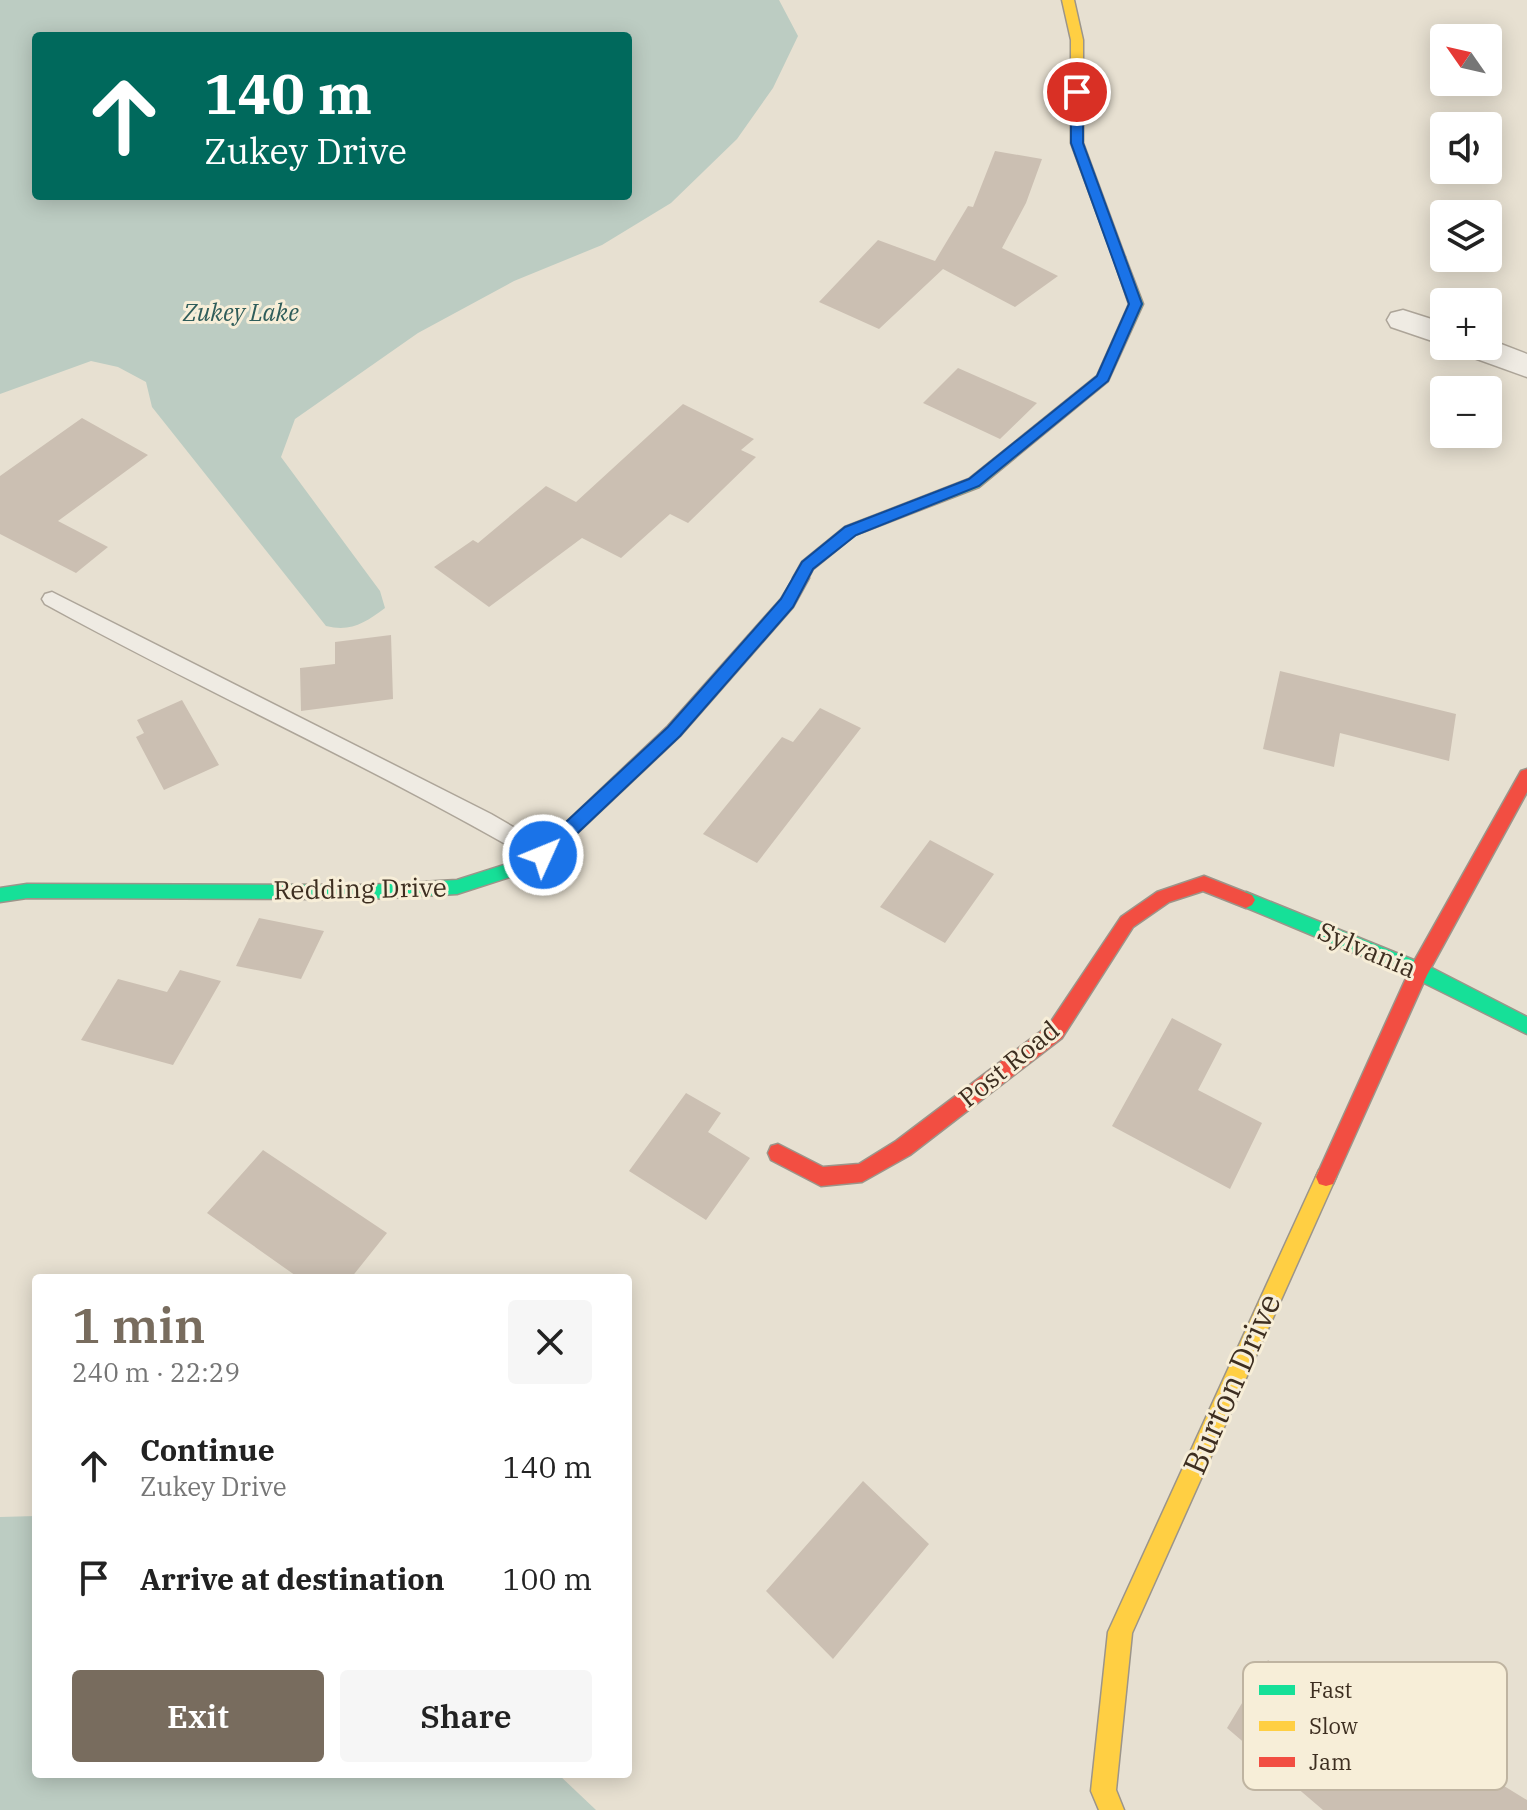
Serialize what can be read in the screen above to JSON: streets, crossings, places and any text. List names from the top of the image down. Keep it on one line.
{"streets":{"street":["Redding Drive","Sylvania","Post Road","Burton Drive"]},"crossings":[["Sylvania","Post Road"],["Sylvania","Burton Drive"]],"water":["Zukey Lake"],"legend":["Fast","Slow","Jam"],"north":"top left","page":{"map_buttons":["+","−"],"turn":["140 m","Zukey Drive"],"heading":["1 min","240 m · 22:29"],"list":[{"name":"Continue","note":"Zukey Drive","value":"140 m"},{"name":"Arrive at destination","value":"100 m"}],"buttons":["Exit","Share"]}}
